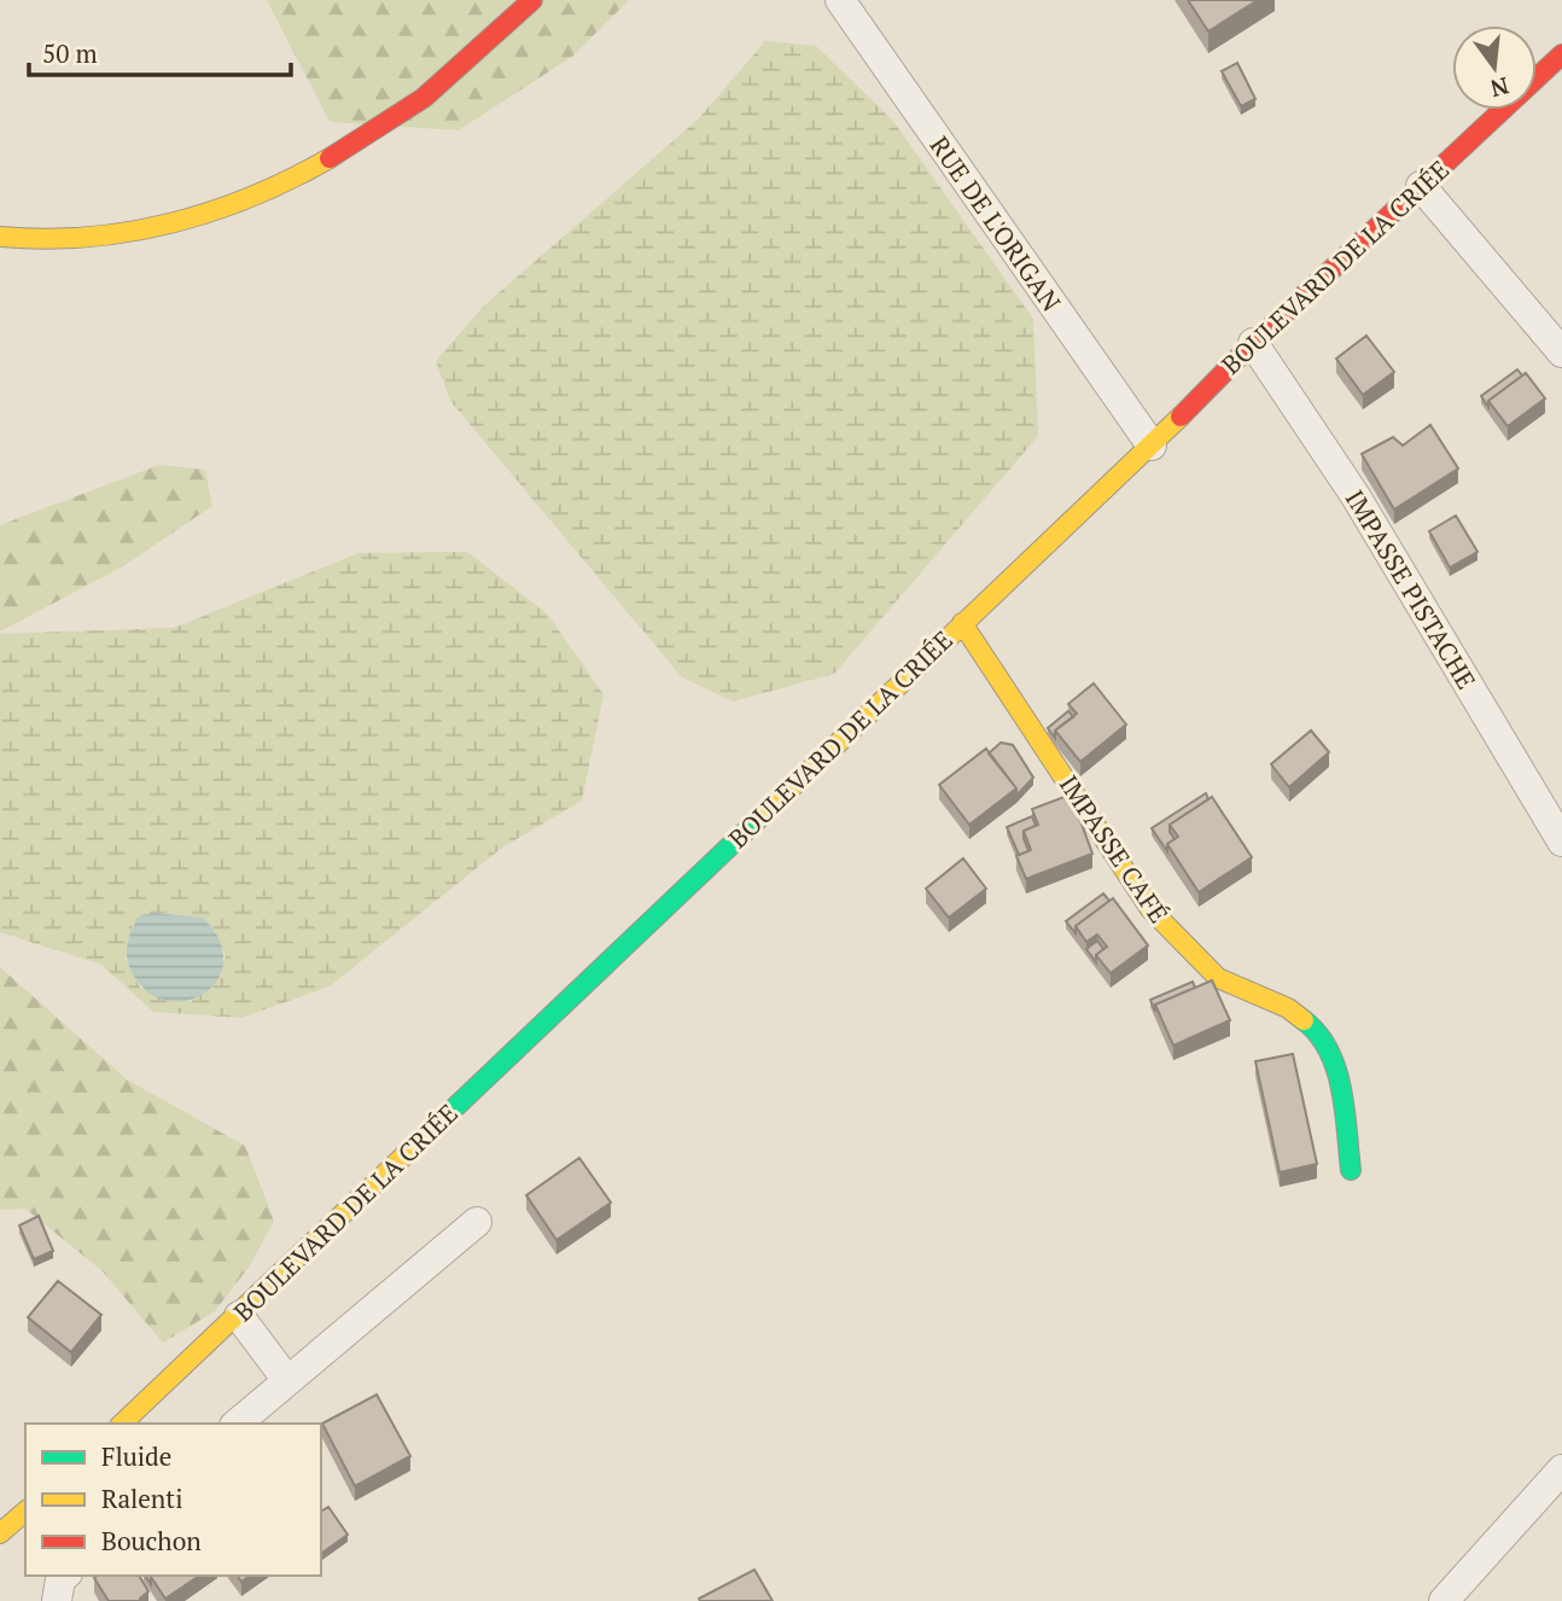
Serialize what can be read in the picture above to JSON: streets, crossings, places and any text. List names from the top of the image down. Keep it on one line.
{"streets":{"main road":["BOULEVARD DE LA CRIÉE","IMPASSE CAFÉ"],"street":["RUE DE L'ORIGAN","IMPASSE PISTACHE"]},"crossings":[["RUE DE L'ORIGAN","BOULEVARD DE LA CRIÉE"],["BOULEVARD DE LA CRIÉE","IMPASSE PISTACHE"],["BOULEVARD DE LA CRIÉE","IMPASSE CAFÉ"]],"legend":["Fluide","Ralenti","Bouchon"],"scale_bar":"50 m","north":"bottom"}
